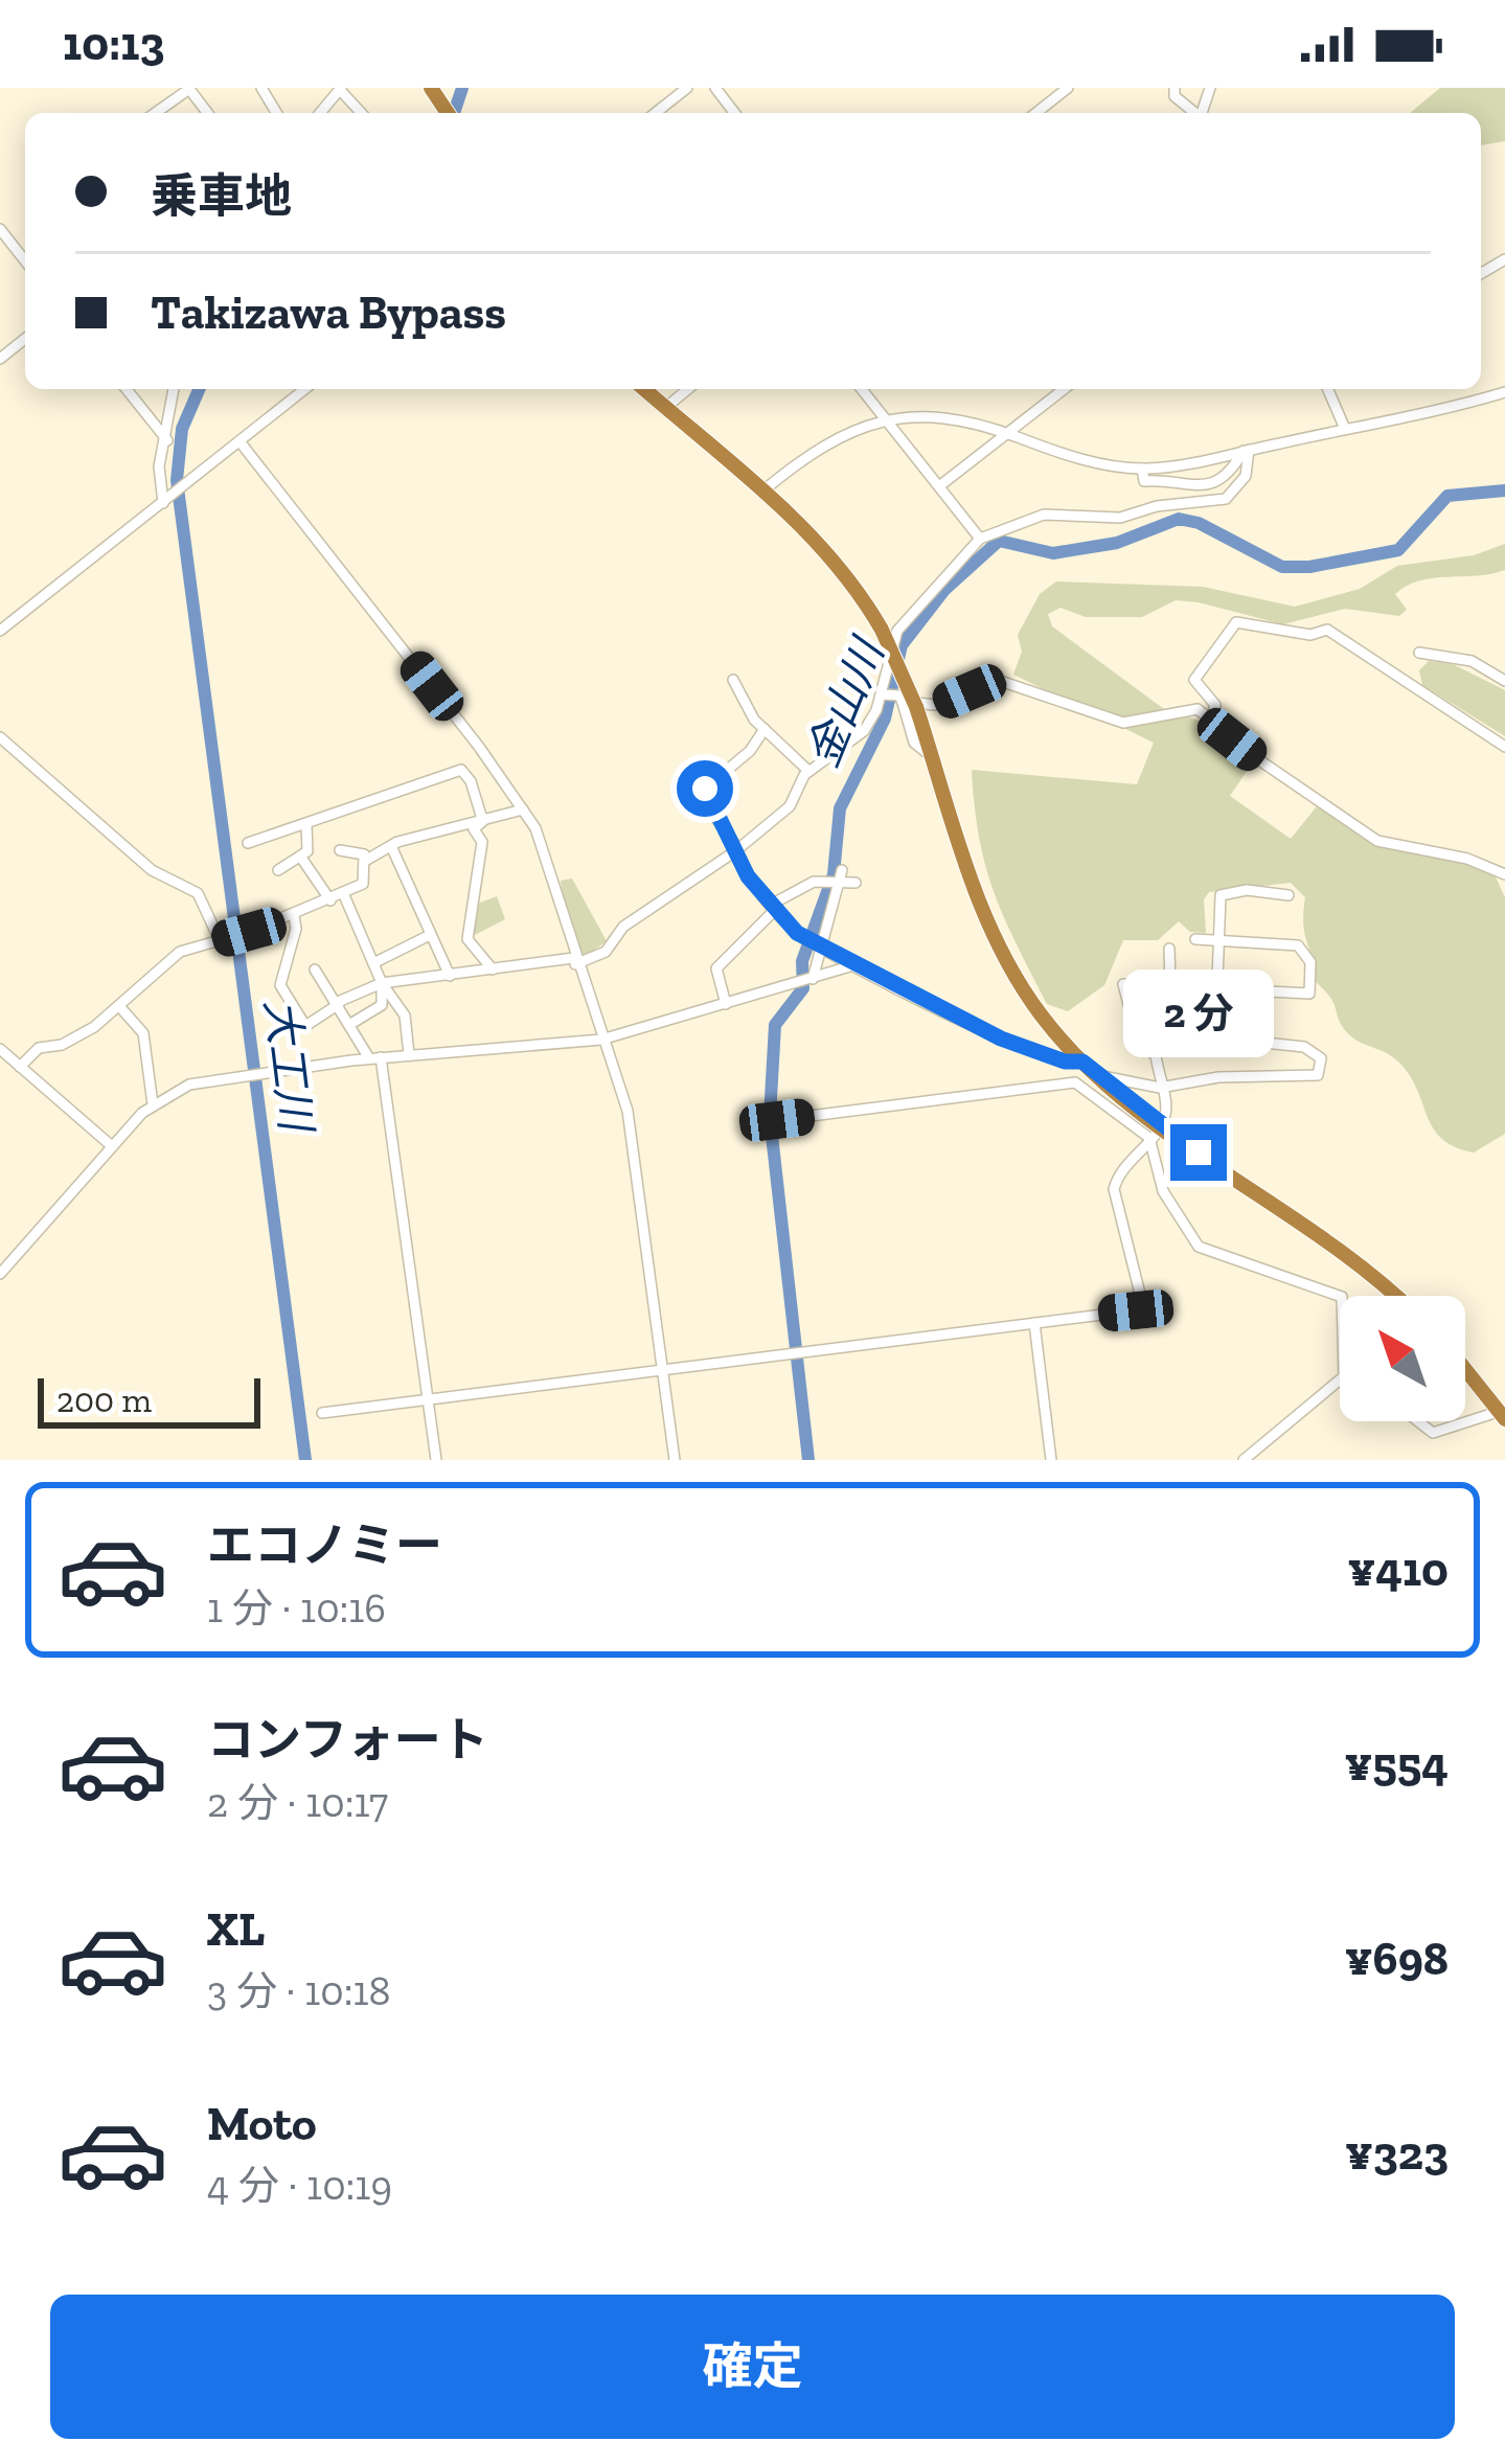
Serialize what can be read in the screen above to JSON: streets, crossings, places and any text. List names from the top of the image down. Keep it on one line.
{"water":["金山川","大工川"],"scale_bar":"200 m","north":"top left","page":{"status":"10:13","banner":["乗車地","Takizawa Bypass"],"bubble":"2 分","scale":"200 m","list":[{"name":"エコノミー","note":"1 分 · 10:16","value":"¥410"},{"name":"コンフォート","note":"2 分 · 10:17","value":"¥554"},{"name":"XL","note":"3 分 · 10:18","value":"¥698"},{"name":"Moto","note":"4 分 · 10:19","value":"¥323"}],"buttons":"確定"}}
